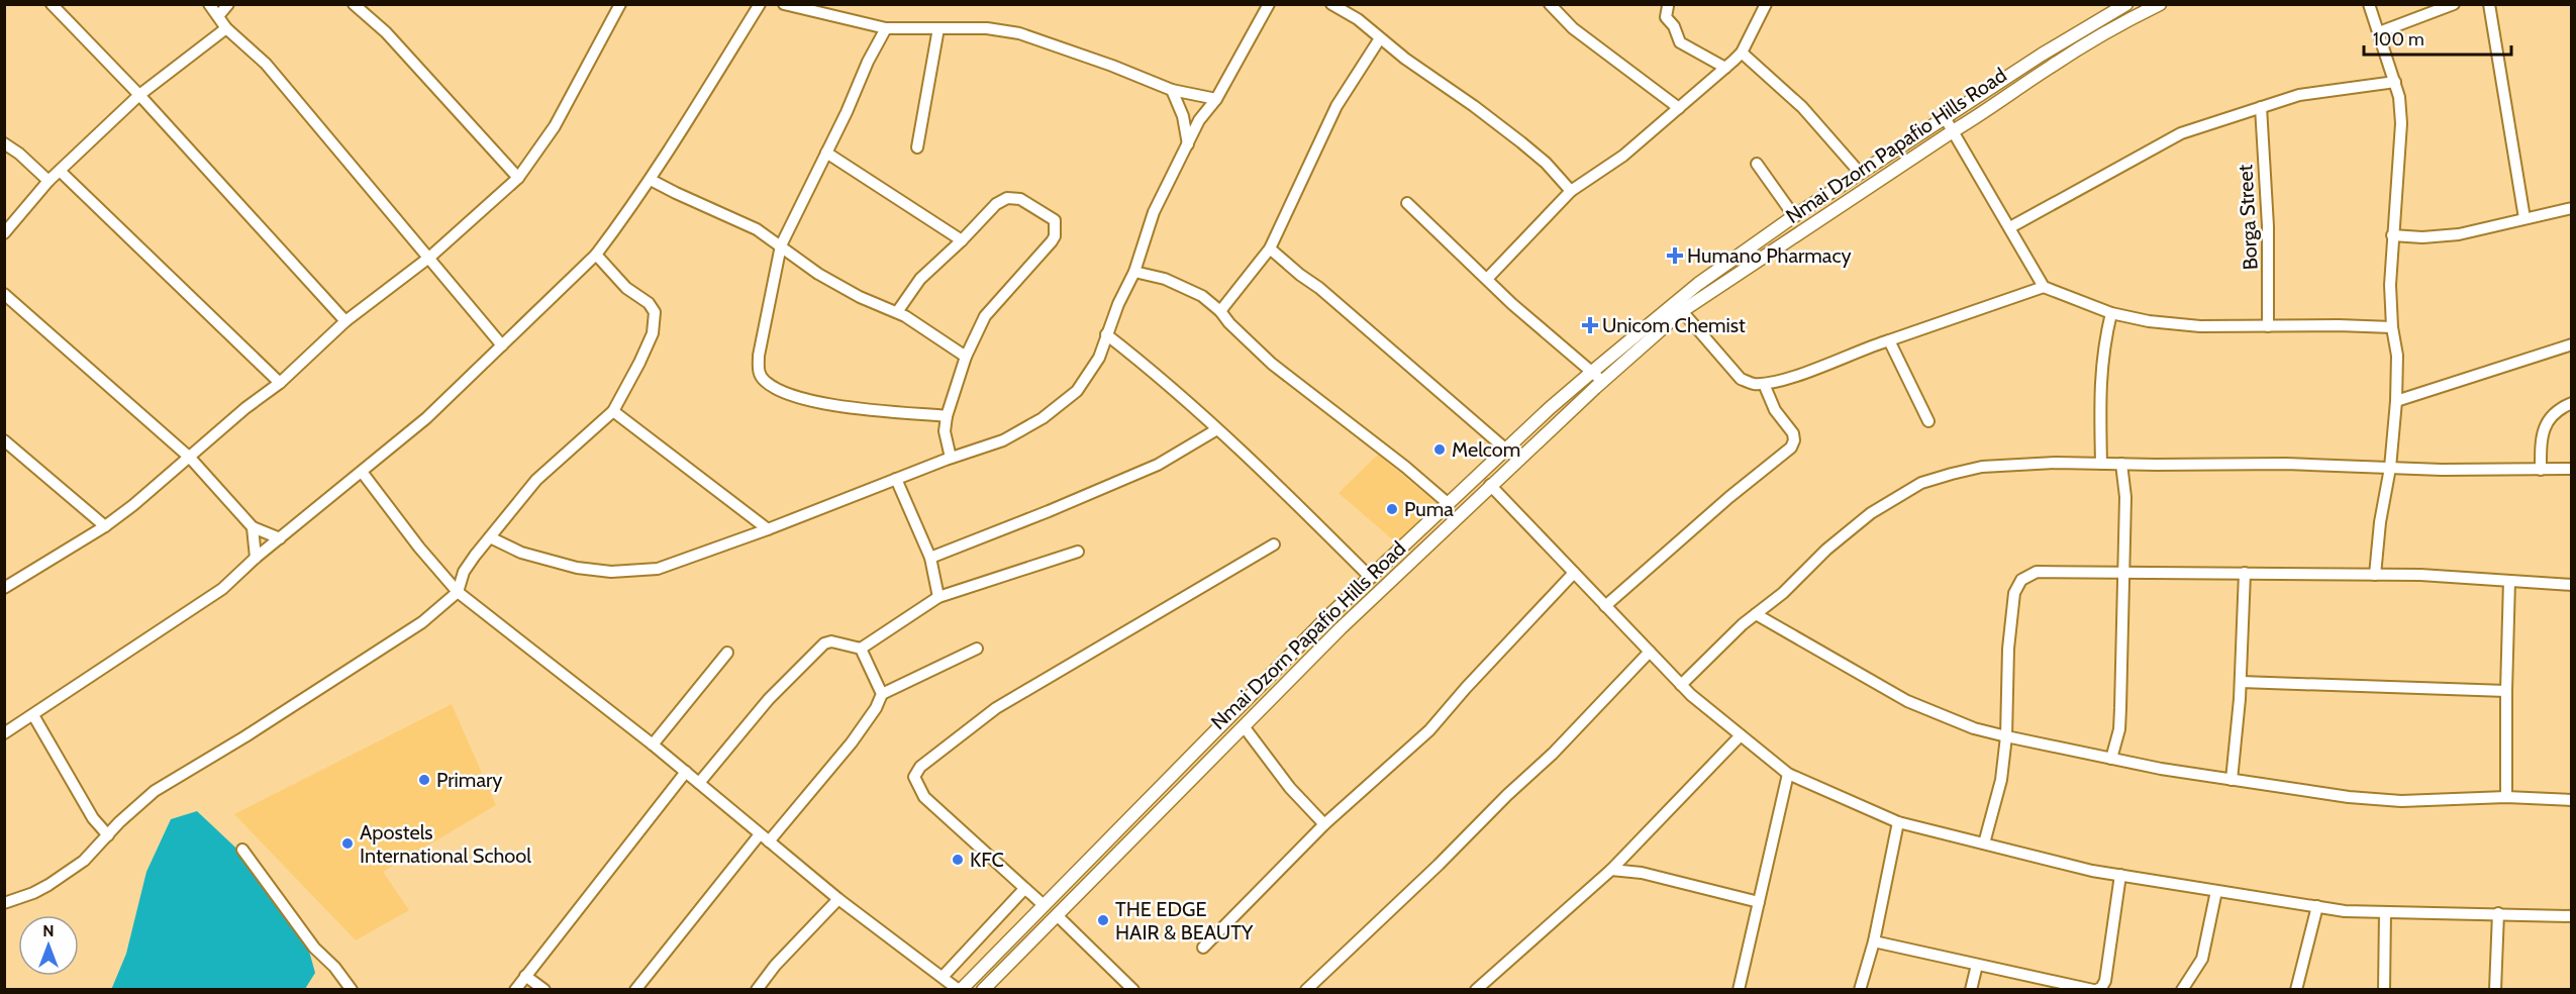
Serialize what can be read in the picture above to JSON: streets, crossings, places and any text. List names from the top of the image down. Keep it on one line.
{"streets":{"street":["Nmai Dzorn Papafio Hills Road","Borga Street"]},"places":{"health":["Humano Pharmacy","Unicom Chemist"],"other":["Melcom","Puma","Primary","Apostels International School","KFC","THE EDGE HAIR & BEAUTY"]},"scale_bar":"100 m","north":"top"}
